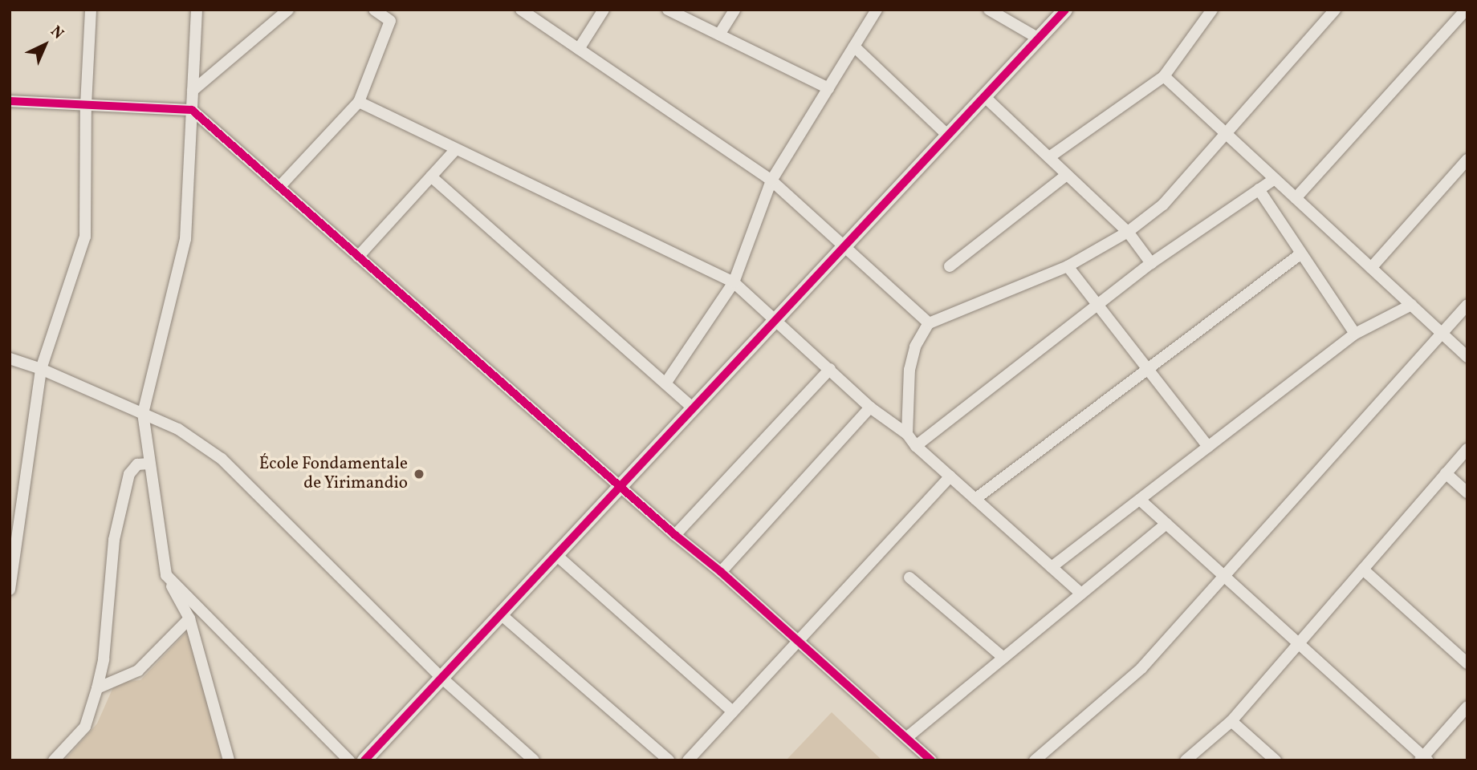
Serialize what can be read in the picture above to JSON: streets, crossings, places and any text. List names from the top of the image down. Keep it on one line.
{"places":["École Fondamentale de Yirimandio"],"north":"top right"}
